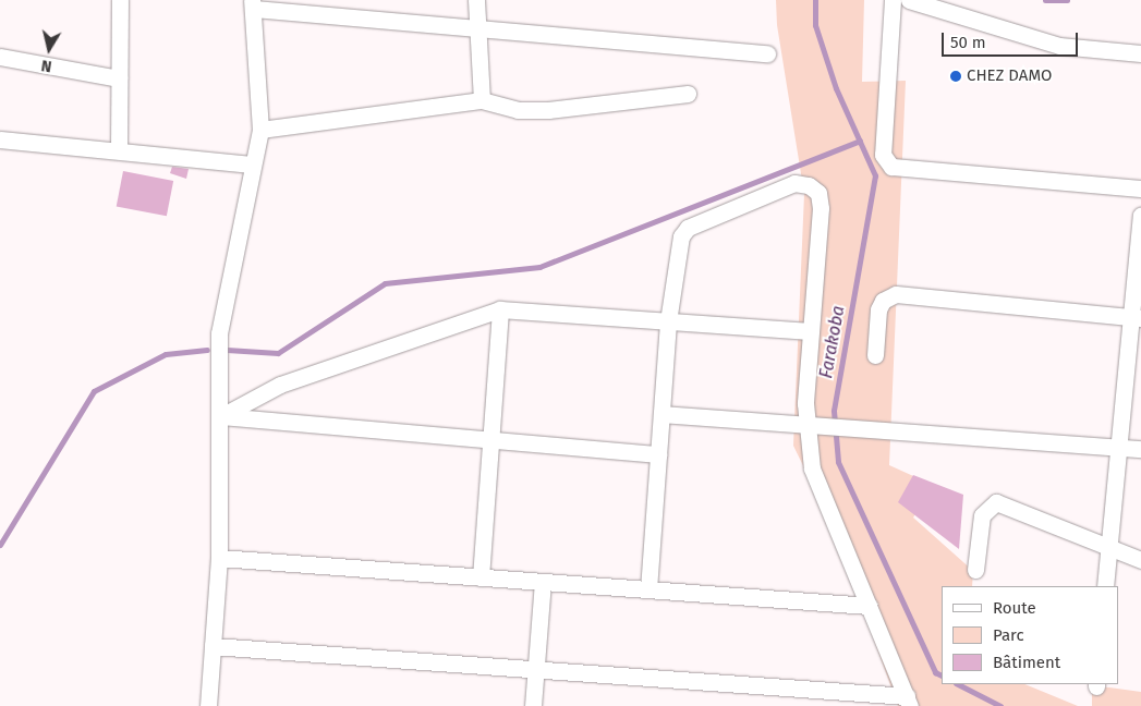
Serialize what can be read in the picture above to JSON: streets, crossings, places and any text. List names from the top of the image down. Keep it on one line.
{"water":["Farakoba"],"places":["CHEZ DAMO"],"legend":["Route","Parc","Bâtiment"],"scale_bar":"50 m","north":"bottom"}
